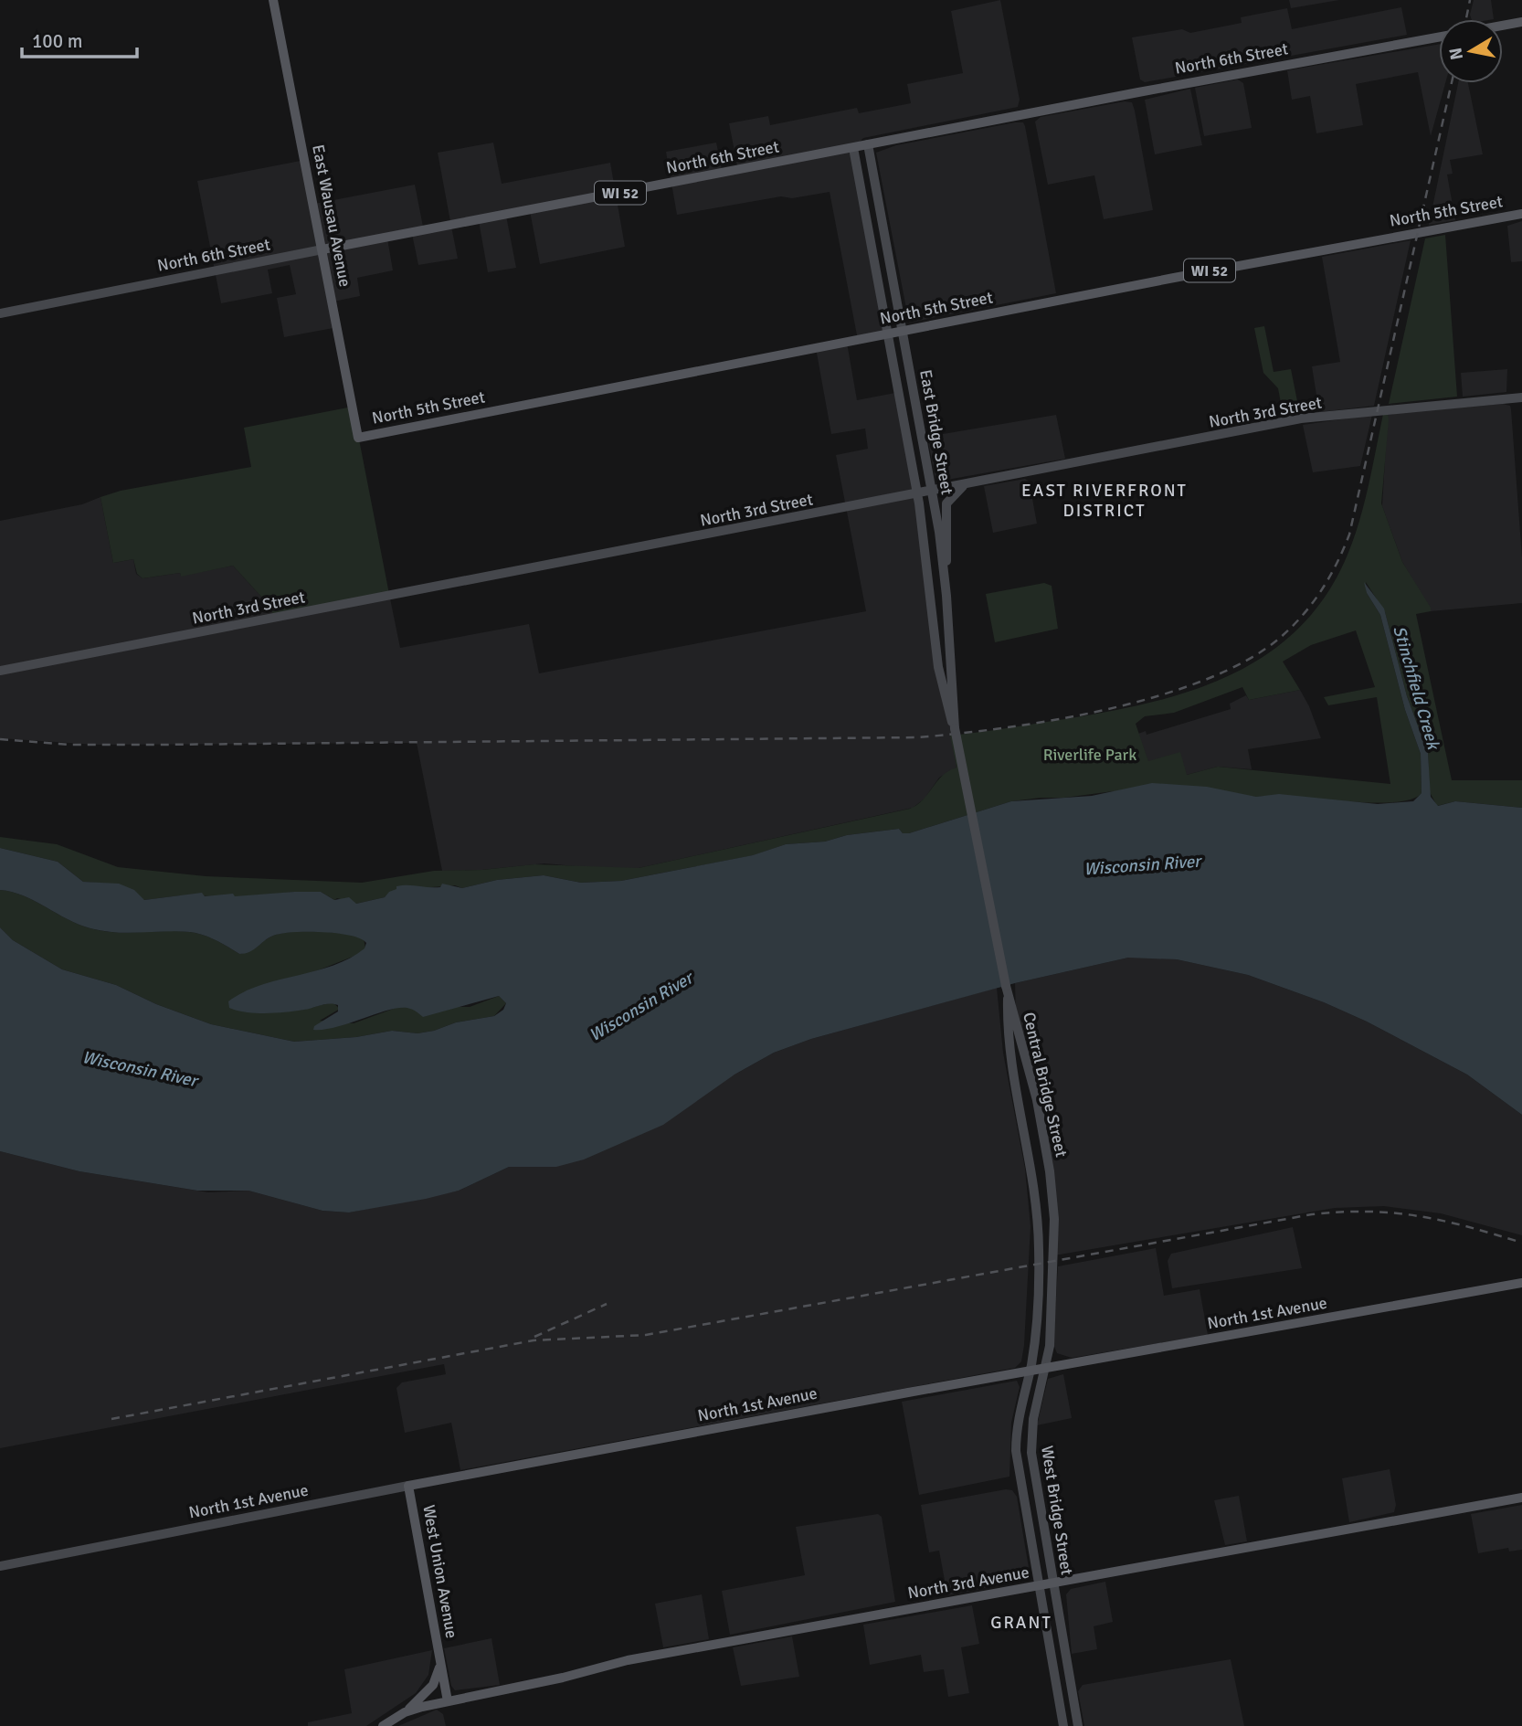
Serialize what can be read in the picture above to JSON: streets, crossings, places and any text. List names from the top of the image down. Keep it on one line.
{"streets":{"main road":["North 6th Street","WI 52","North 5th Street","East Wausau Avenue","North 3rd Street","East Bridge Street","Central Bridge Street","North 1st Avenue","West Bridge Street","West Union Avenue","North 3rd Avenue"]},"crossings":[["North 6th Street","East Wausau Avenue"],["North 6th Street","East Bridge Street"],["North 5th Street","East Wausau Avenue"],["North 5th Street","East Bridge Street"],["North 3rd Street","East Bridge Street"],["East Bridge Street","Central Bridge Street"],["Central Bridge Street","West Bridge Street"],["North 1st Avenue","West Bridge Street"],["North 1st Avenue","West Union Avenue"],["West Bridge Street","North 3rd Avenue"],["West Union Avenue","North 3rd Avenue"]],"districts":["EAST RIVERFRONT DISTRICT","GRANT"],"water":["Stinchfield Creek","Wisconsin River"],"parks":["Riverlife Park"],"scale_bar":"100 m","north":"left"}
